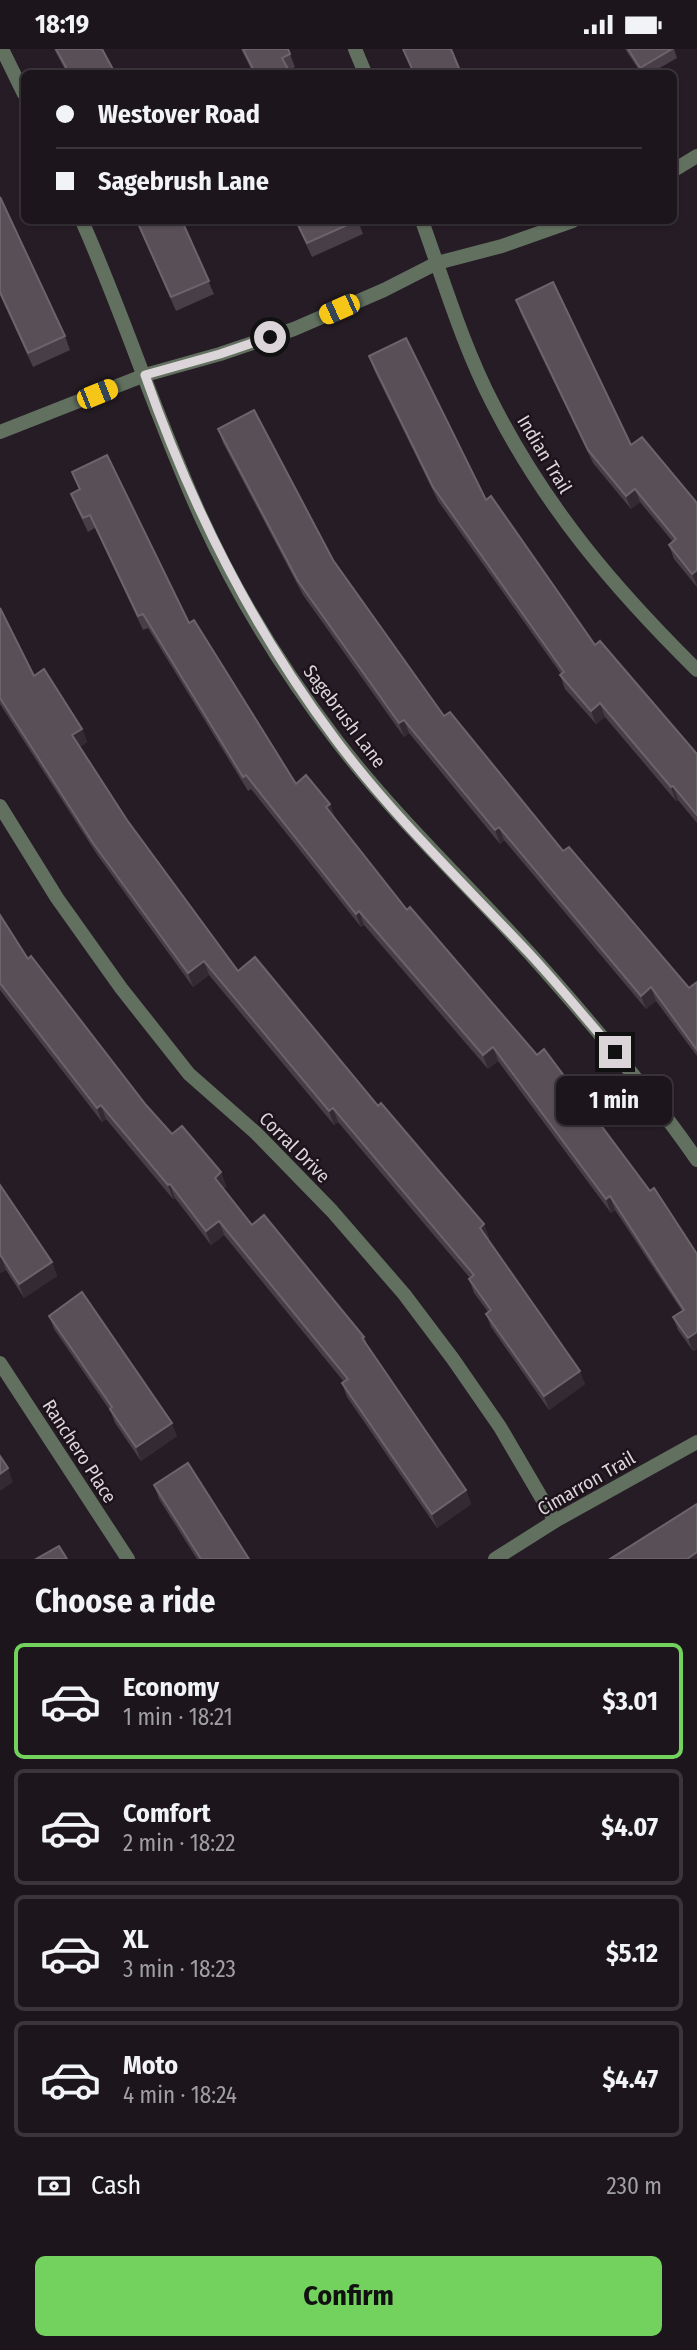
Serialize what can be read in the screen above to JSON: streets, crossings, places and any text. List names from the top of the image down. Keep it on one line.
{"streets":{"street":["Indian Trail","Sagebrush Lane","Corral Drive","Ranchero Place","Cimarron Trail"]},"crossings":[["Corral Drive","Cimarron Trail"]],"page":{"status":"18:19","banner":["Westover Road","Sagebrush Lane"],"bubble":"1 min","heading":"Choose a ride","list":[{"name":"Economy","note":"1 min · 18:21","value":"$3.01"},{"name":"Comfort","note":"2 min · 18:22","value":"$4.07"},{"name":"XL","note":"3 min · 18:23","value":"$5.12"},{"name":"Moto","note":"4 min · 18:24","value":"$4.47"}],"pay":["Cash","230 m"],"buttons":"Confirm"}}
